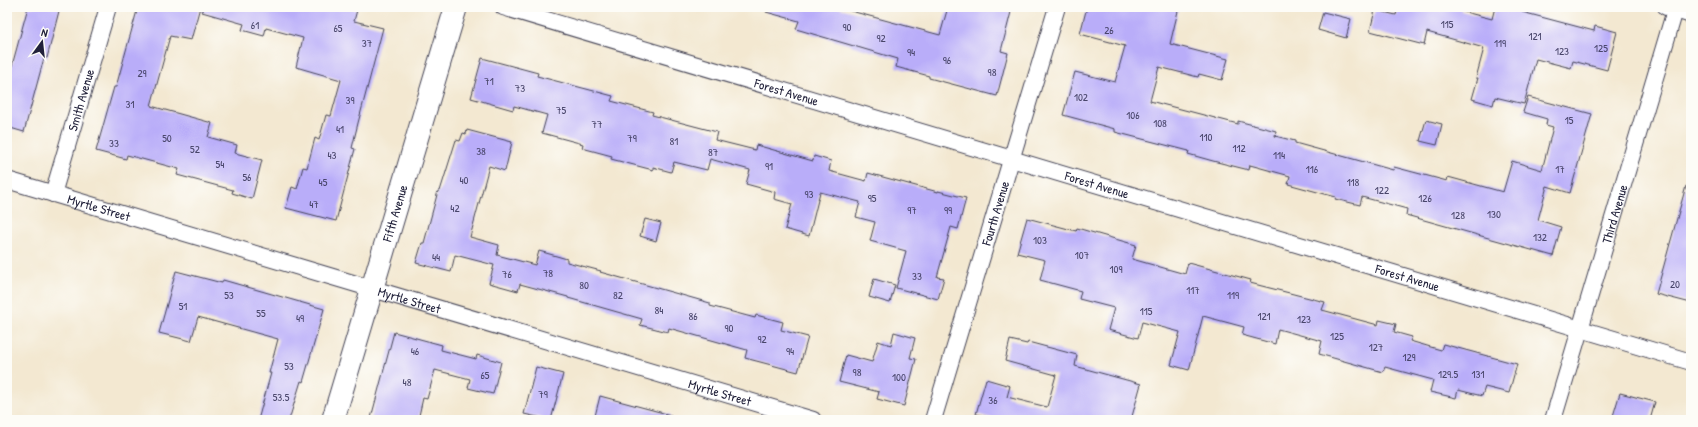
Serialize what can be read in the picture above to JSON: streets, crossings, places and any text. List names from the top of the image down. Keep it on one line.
{"streets":{"street":["Forest Avenue","Smith Avenue","Myrtle Street","Third Avenue","Fifth Avenue","Fourth Avenue"]},"crossings":[["Forest Avenue","Third Avenue"],["Forest Avenue","Fourth Avenue"],["Smith Avenue","Myrtle Street"],["Myrtle Street","Fifth Avenue"]],"house_numbers":["115","61","90","65","26","121","92","37","119","125","123","94","96","98","29","71","73","102","39","31","75","106","15","108","77","41","110","50","79","81","33","112","52","38","87","43","114","54","91","116","17","56","40","45","118","122","93","95","126","47","42","97","99","130","128","132","103","107","44","109","78","76","33","20","80","117","53","82","119","51","84","115","55","86","121","49","123","90","125","92","127","46","94","129","53","98","129.5","131","65","100","48","79","53.5","36"],"north":"top"}
